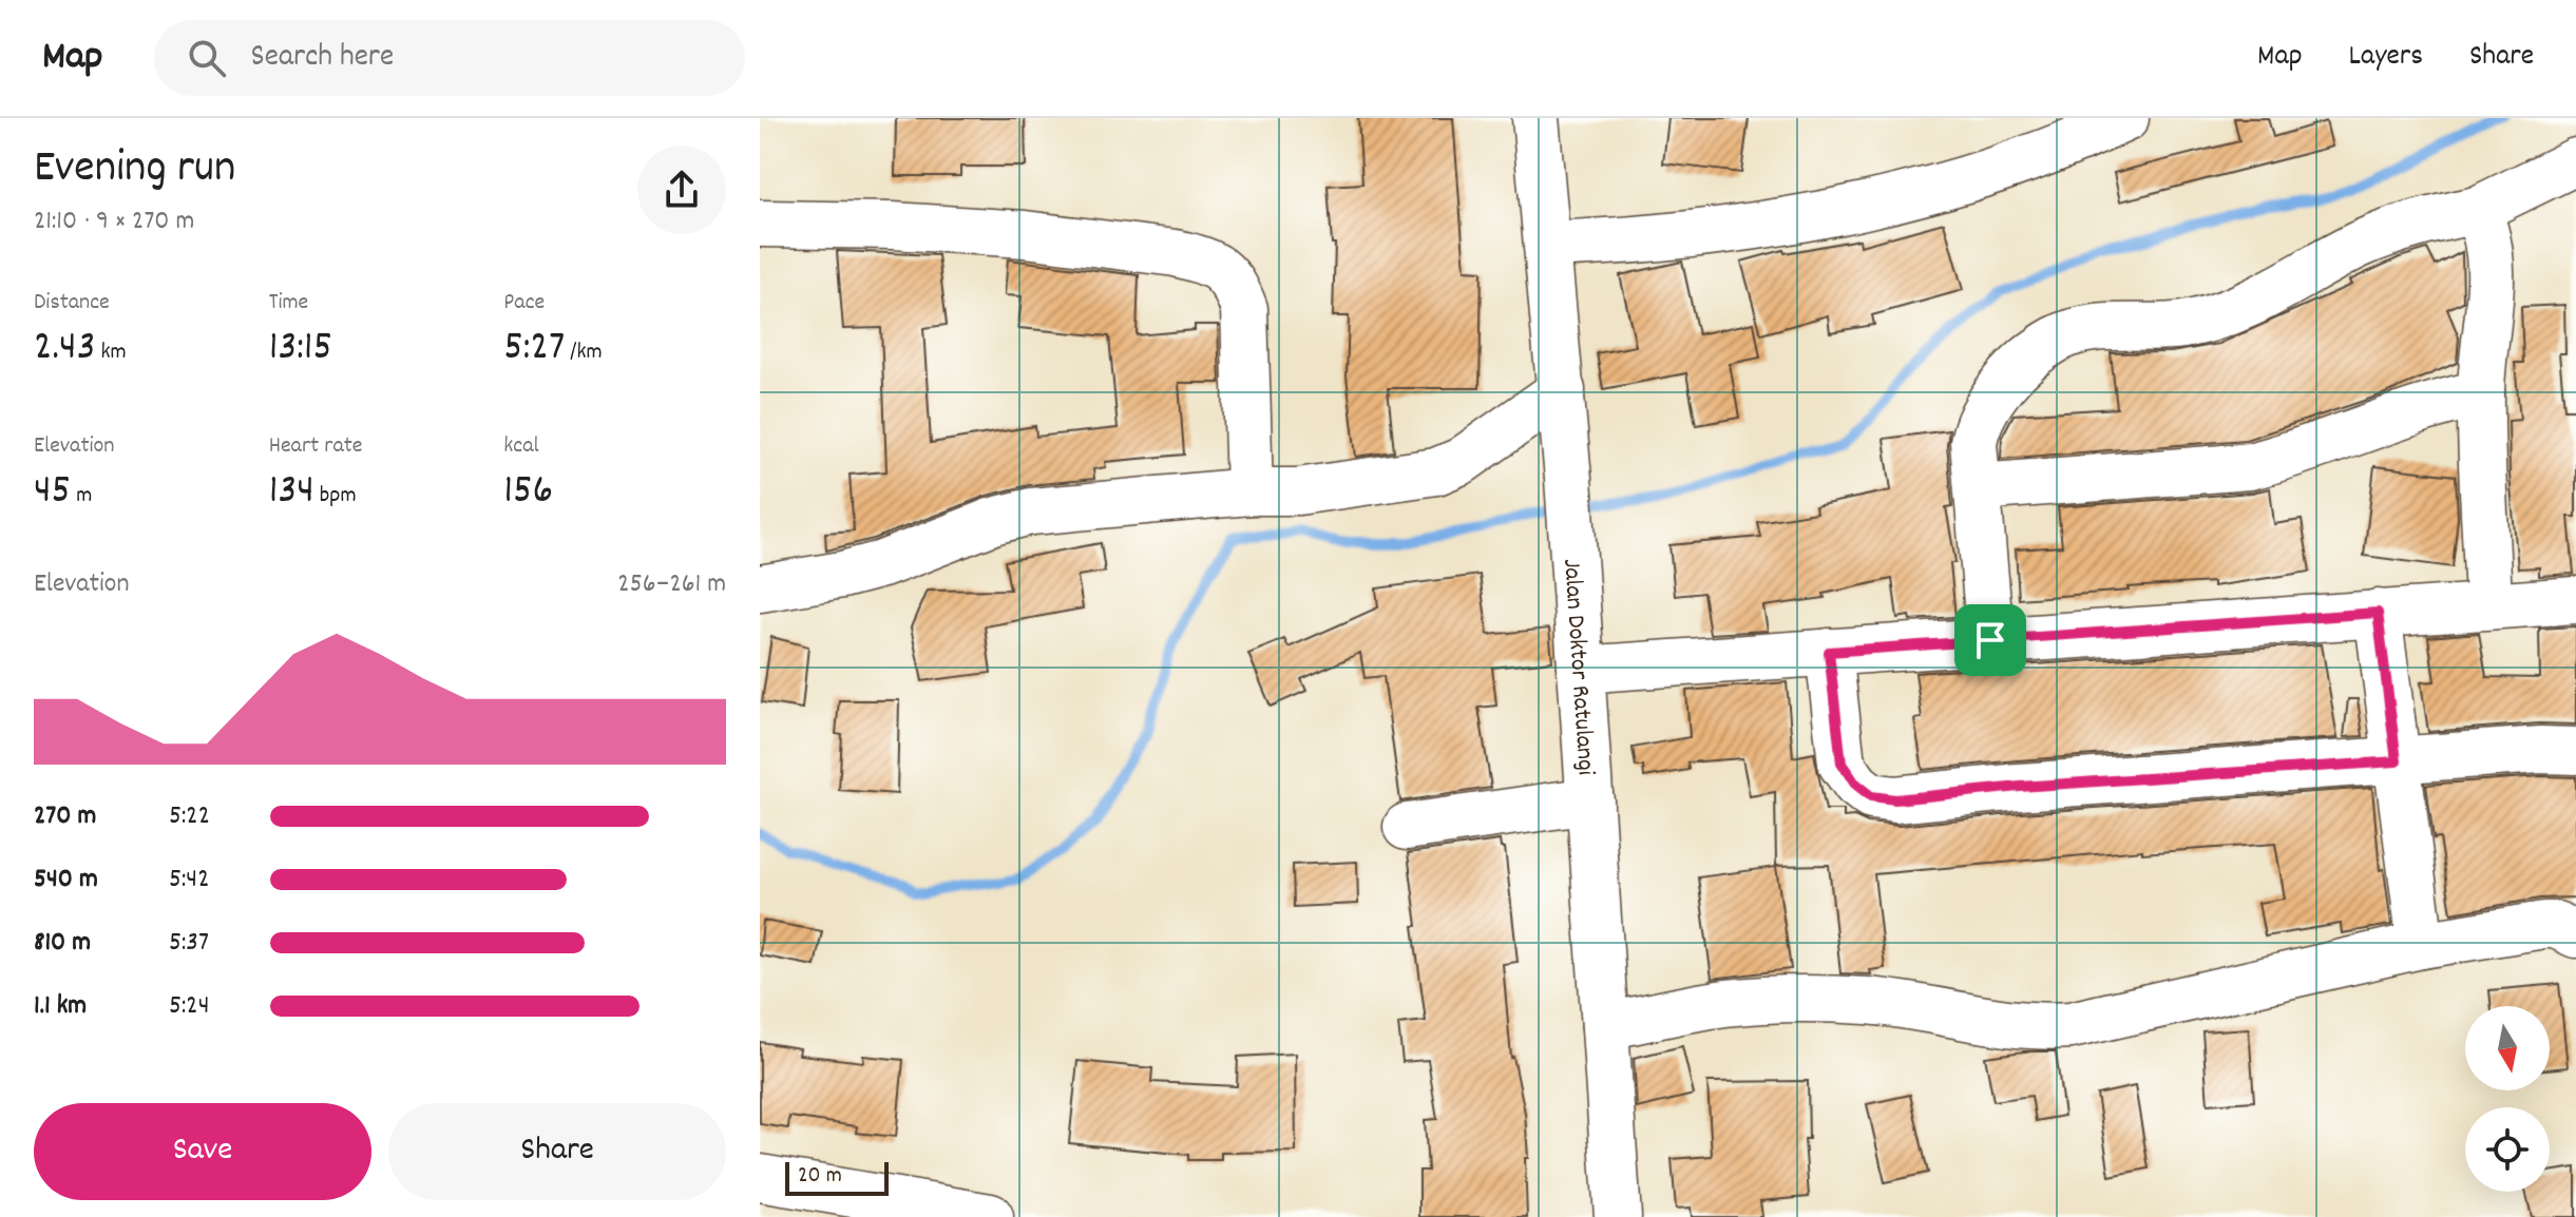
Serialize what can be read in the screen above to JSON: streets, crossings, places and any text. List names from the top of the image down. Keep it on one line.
{"streets":{"main road":["Jalan Doktor Ratulangi"]},"scale_bar":"20 m","north":"bottom","page":{"header":"Map","search":"Search here","nav":["Map","Layers","Share"],"heading":["Evening run","21:10 · 9 × 270 m"],"stats":[["Distance","2.43 km"],["Time","13:15"],["Pace","5:27 /km"],["Elevation","45 m"],["Heart rate","134 bpm"],["kcal","156"]],"chart":["Elevation","256–261 m"],"list":[{"name":"270 m","note":"5:22"},{"name":"540 m","note":"5:42"},{"name":"810 m","note":"5:37"},{"name":"1.1 km","note":"5:24"}],"buttons":["Save","Share"],"scale":"20 m"}}
